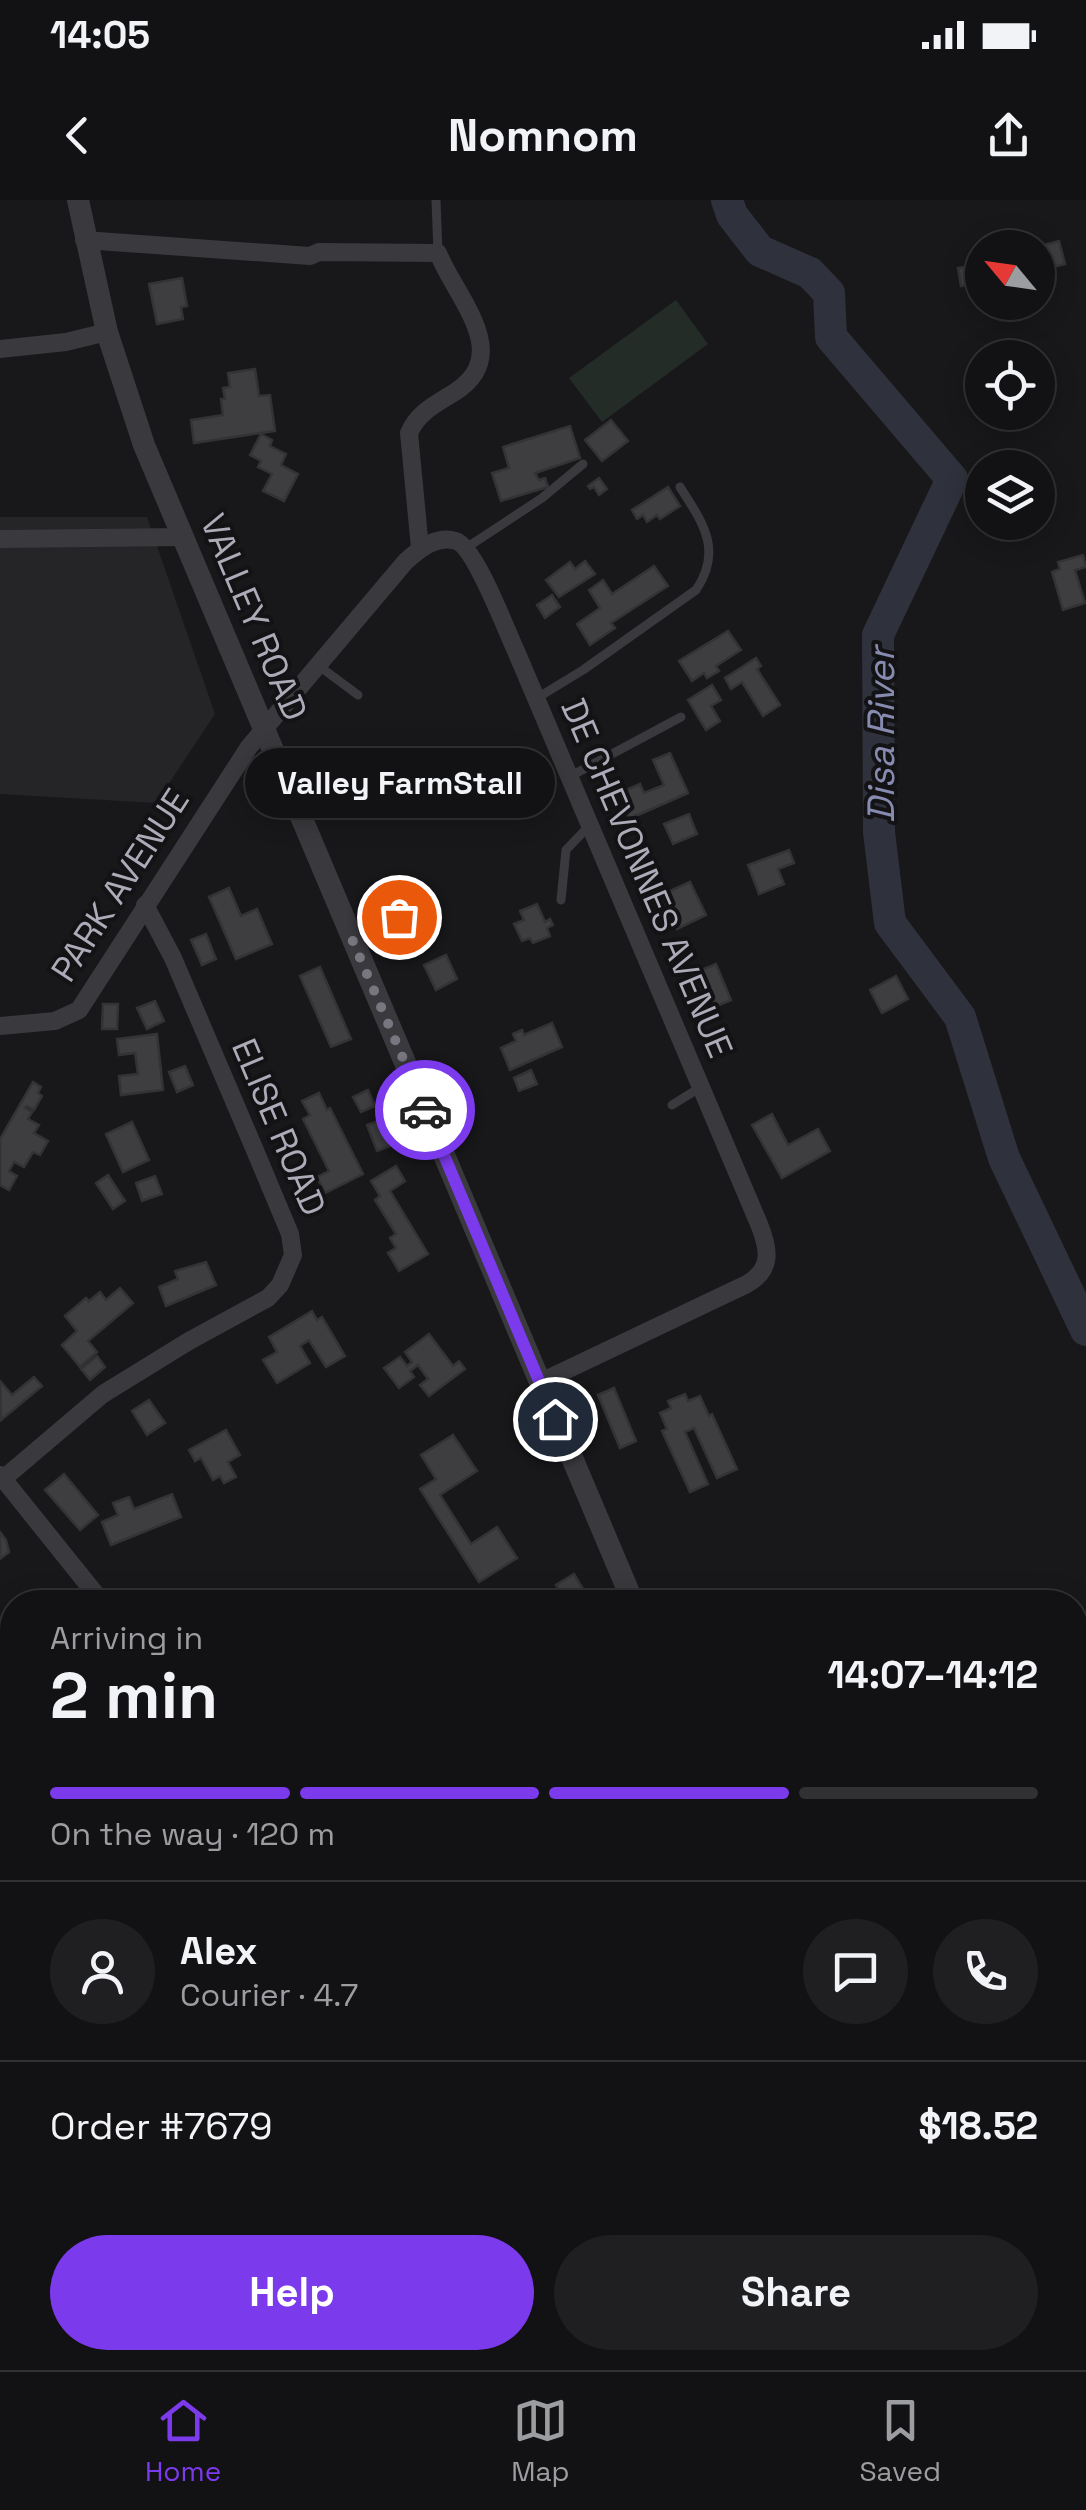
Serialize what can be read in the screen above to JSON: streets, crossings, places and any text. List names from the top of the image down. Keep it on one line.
{"streets":{"street":["VALLEY ROAD","DE CHEVONNES AVENUE","PARK AVENUE","ELISE ROAD"]},"crossings":[["VALLEY ROAD","DE CHEVONNES AVENUE"],["VALLEY ROAD","PARK AVENUE"],["PARK AVENUE","ELISE ROAD"]],"water":["Disa River"],"places":["Valley FarmStall"],"north":"top left","page":{"status":"14:05","header":"Nomnom","bubble":"Valley FarmStall","heading":["2 min","Arriving in","14:07–14:12"],"panel":["Alex","Courier · 4.7","Order #7679","$18.52"],"bar":"On the way · 120 m","buttons":["Help","Share"],"tabs":["Home","Map","Saved"]}}
